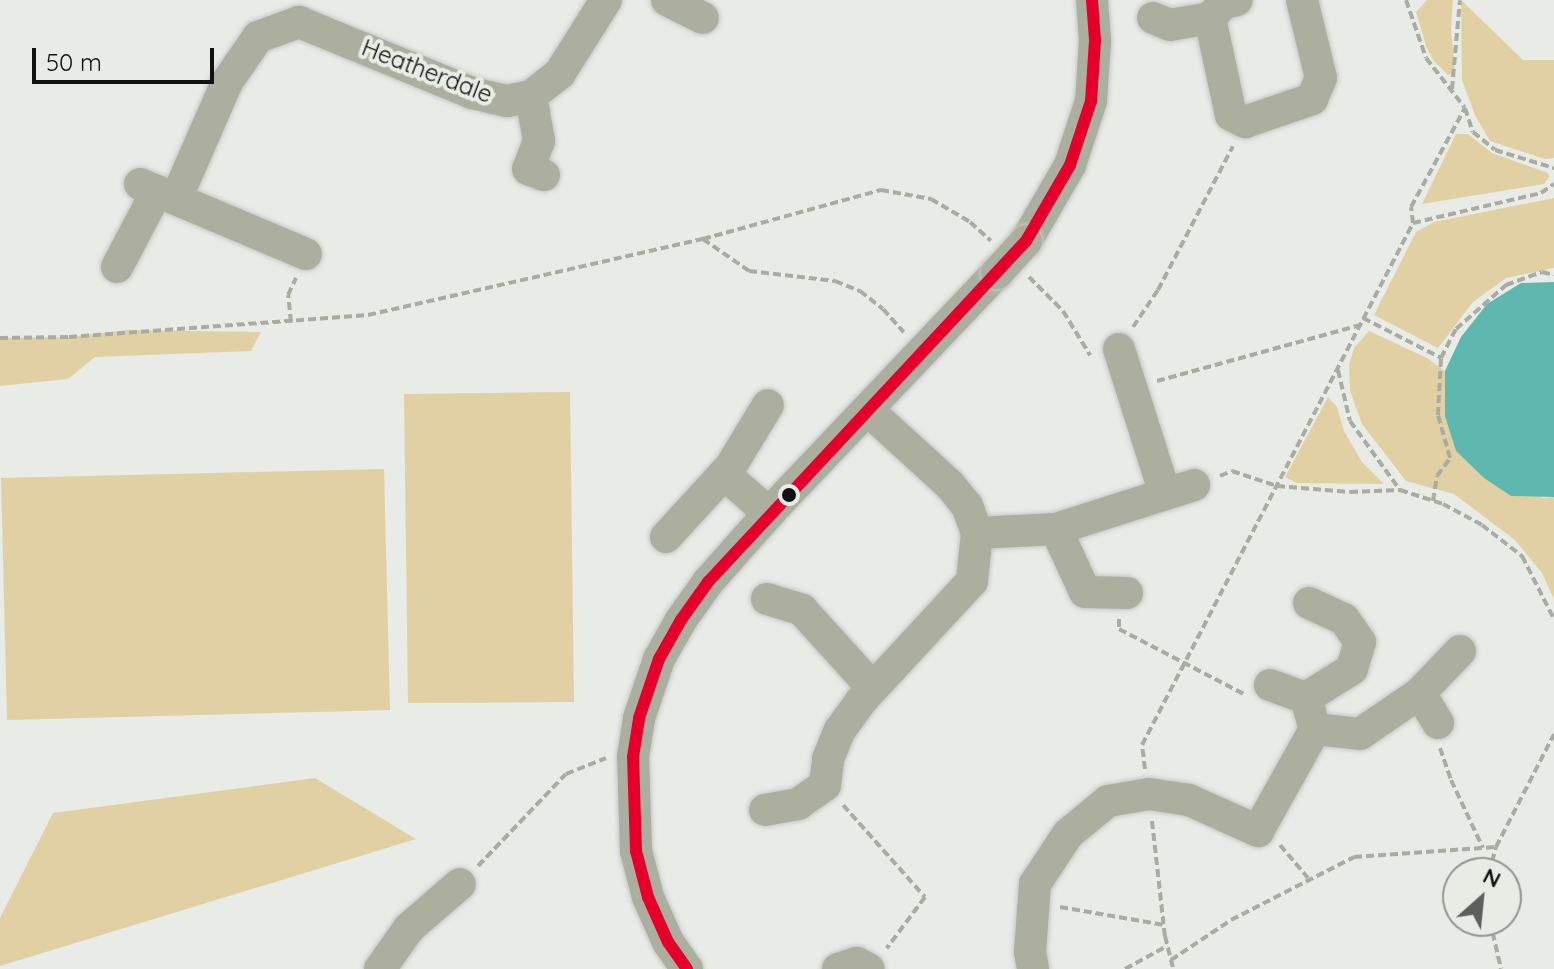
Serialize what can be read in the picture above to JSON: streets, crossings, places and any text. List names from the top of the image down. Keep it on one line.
{"streets":{"street":["Heatherdale"]},"scale_bar":"50 m","north":"top right"}
